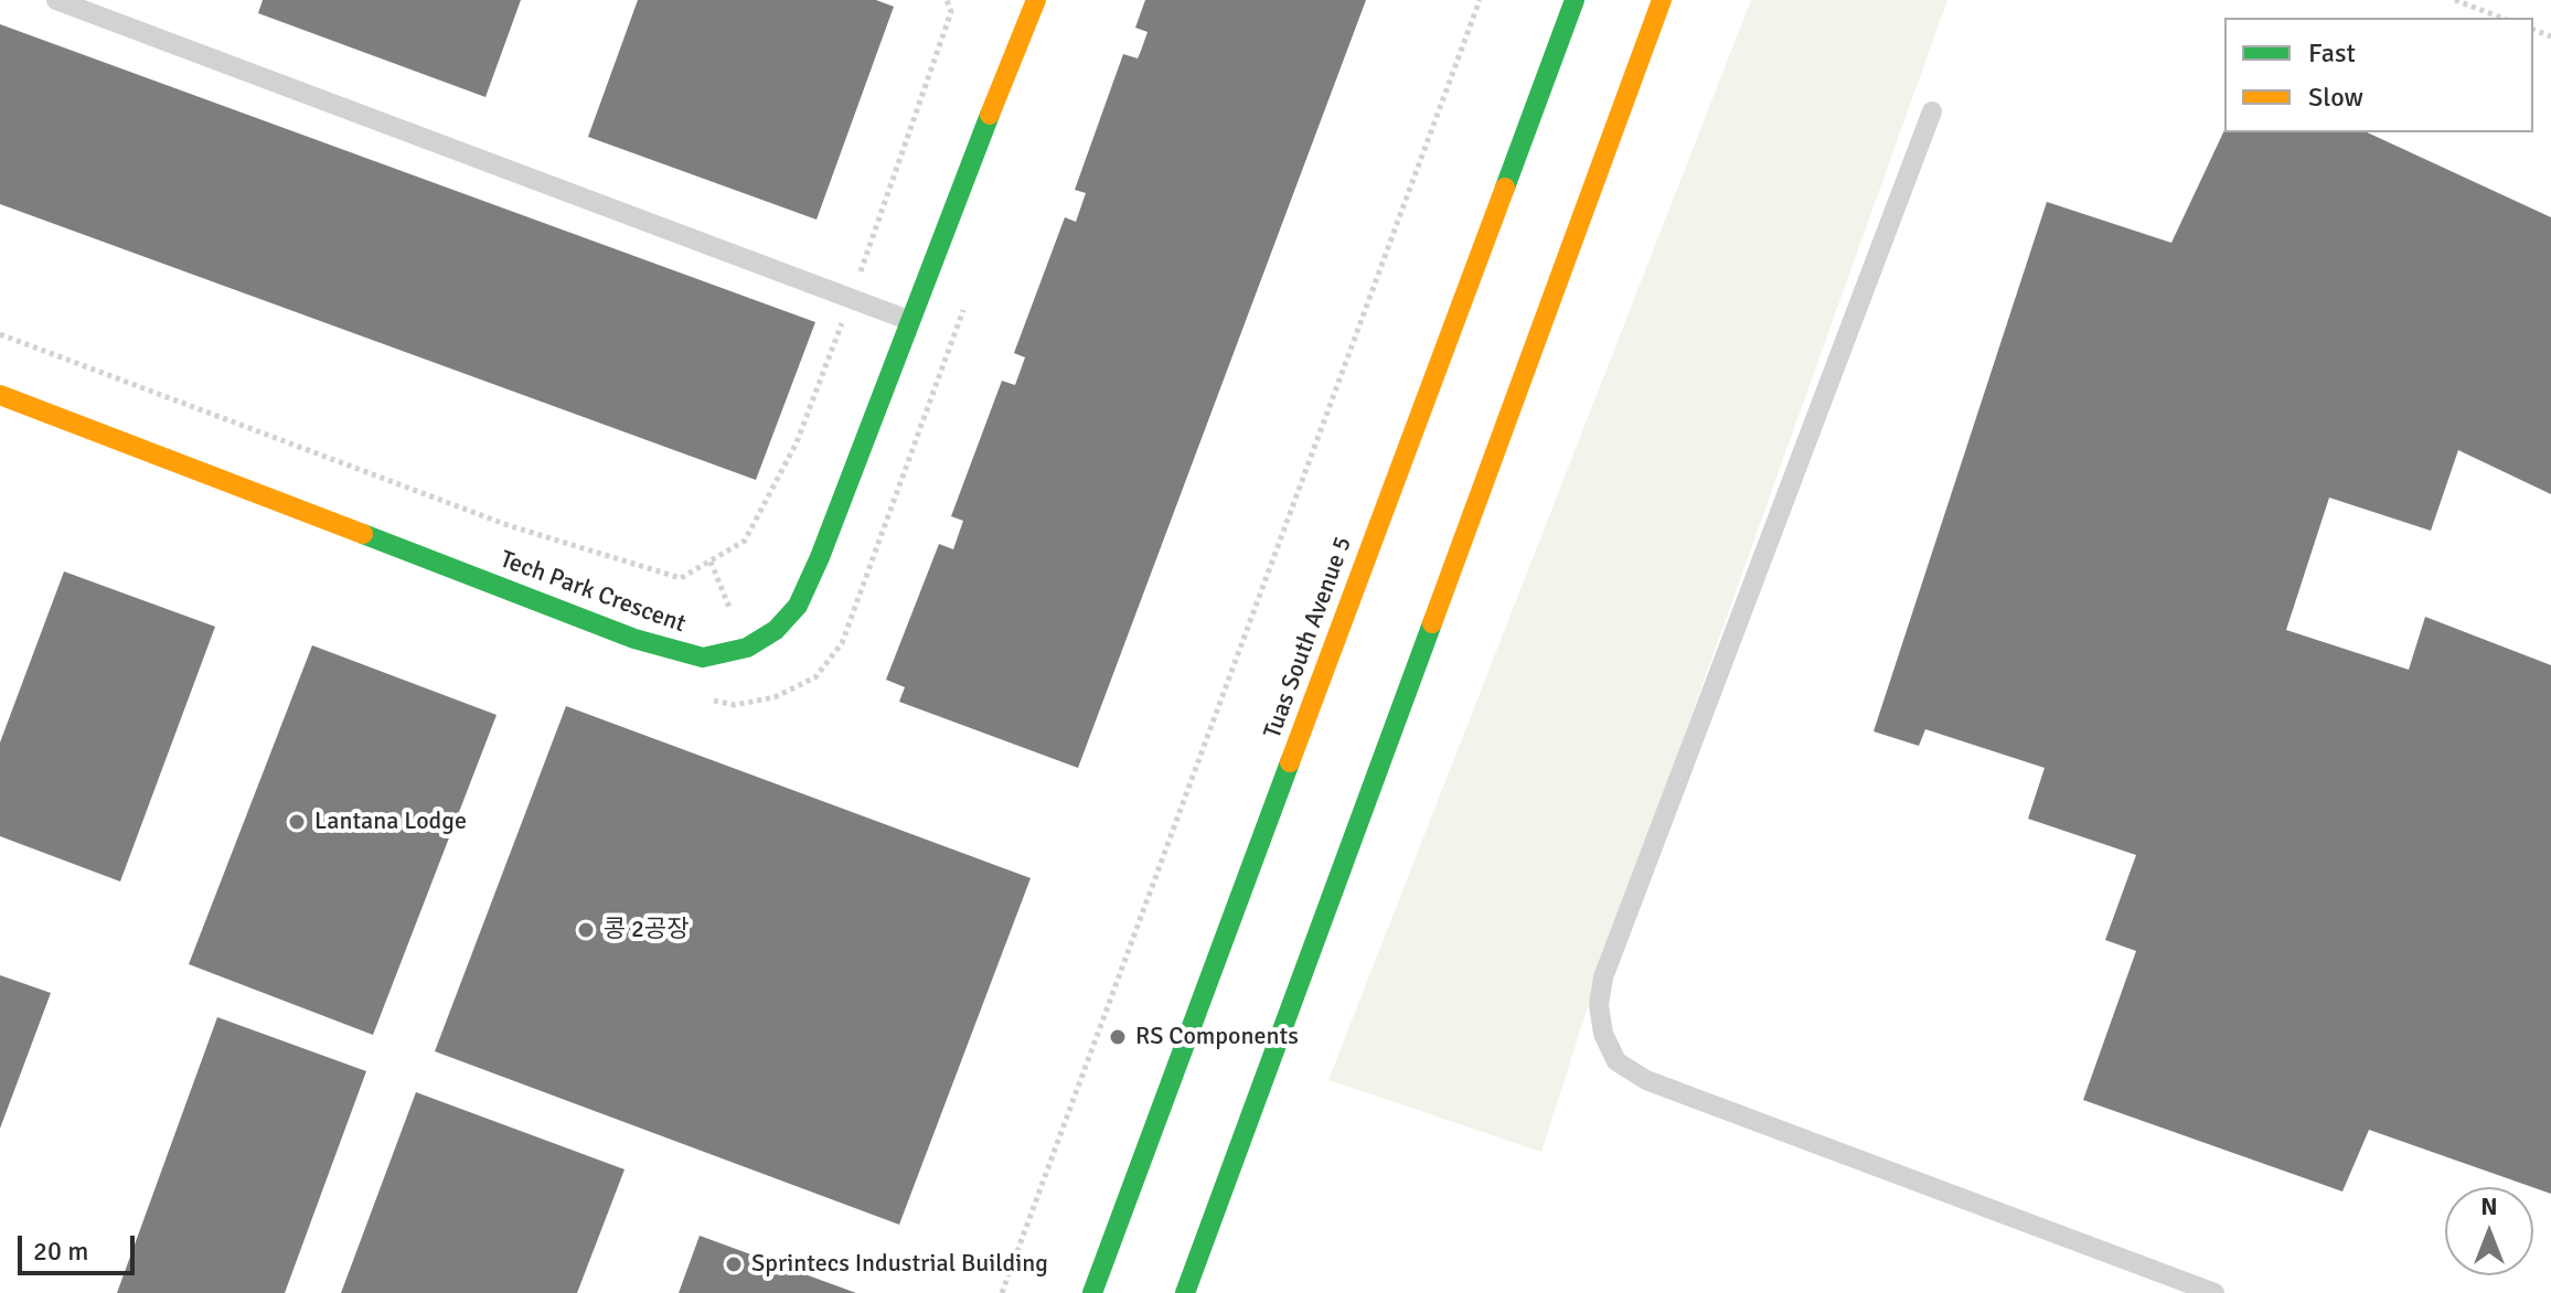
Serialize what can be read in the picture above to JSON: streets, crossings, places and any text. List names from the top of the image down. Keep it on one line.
{"streets":{"main road":["Tech Park Crescent","Tuas South Avenue 5"]},"places":["Lantana Lodge","콩 2공장","RS Components","Sprintecs Industrial Building"],"legend":["Fast","Slow"],"scale_bar":"20 m","north":"top"}
